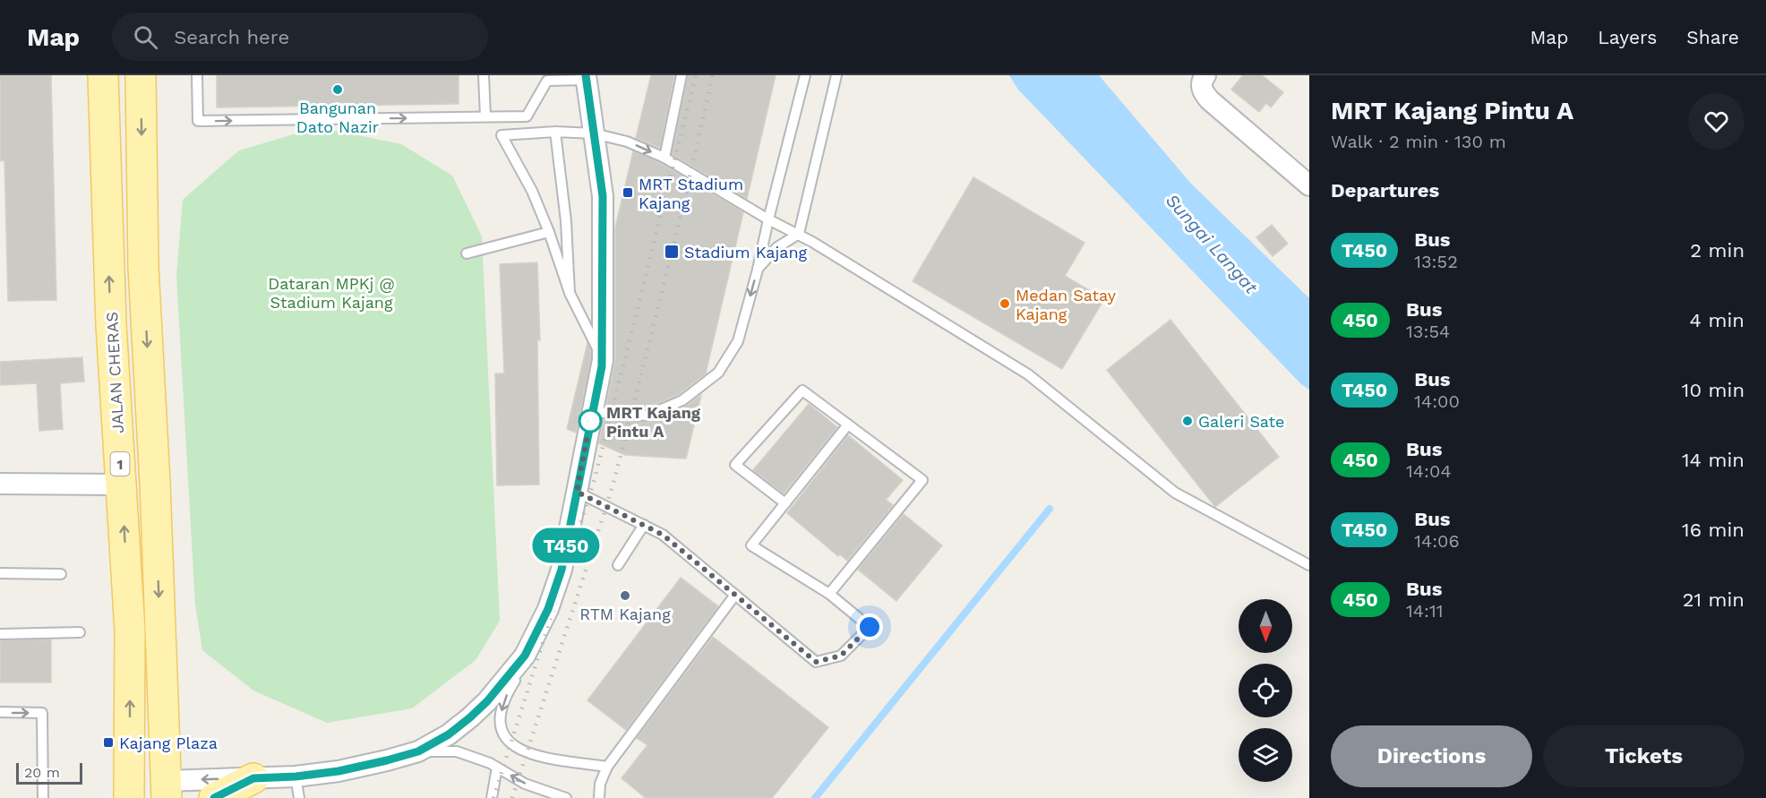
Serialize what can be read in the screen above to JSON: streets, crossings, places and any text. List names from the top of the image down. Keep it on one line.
{"streets":{"main road":["JALAN CHERAS","1"]},"water":["Sungai Langat"],"parks":["Dataran MPKj @ Stadium Kajang"],"places":{"other":["Bangunan Dato Nazir","Medan Satay Kajang","MRT Kajang Pintu A","Galeri Sate","RTM Kajang"],"transit":["MRT Stadium Kajang","Stadium Kajang","Kajang Plaza"]},"lines":["bus line T450"],"scale_bar":"20 m","north":"bottom","page":{"header":"Map","search":"Search here","nav":["Map","Layers","Share"],"on_map":"T450","heading":[["MRT Kajang Pintu A","Walk · 2 min · 130 m"],"Departures"],"list":[{"mark":"T450","name":"Bus","note":"13:52","value":"2 min"},{"mark":"450","name":"Bus","note":"13:54","value":"4 min"},{"mark":"T450","name":"Bus","note":"14:00","value":"10 min"},{"mark":"450","name":"Bus","note":"14:04","value":"14 min"},{"mark":"T450","name":"Bus","note":"14:06","value":"16 min"},{"mark":"450","name":"Bus","note":"14:11","value":"21 min"}],"buttons":["Directions","Tickets"],"scale":"20 m"}}
